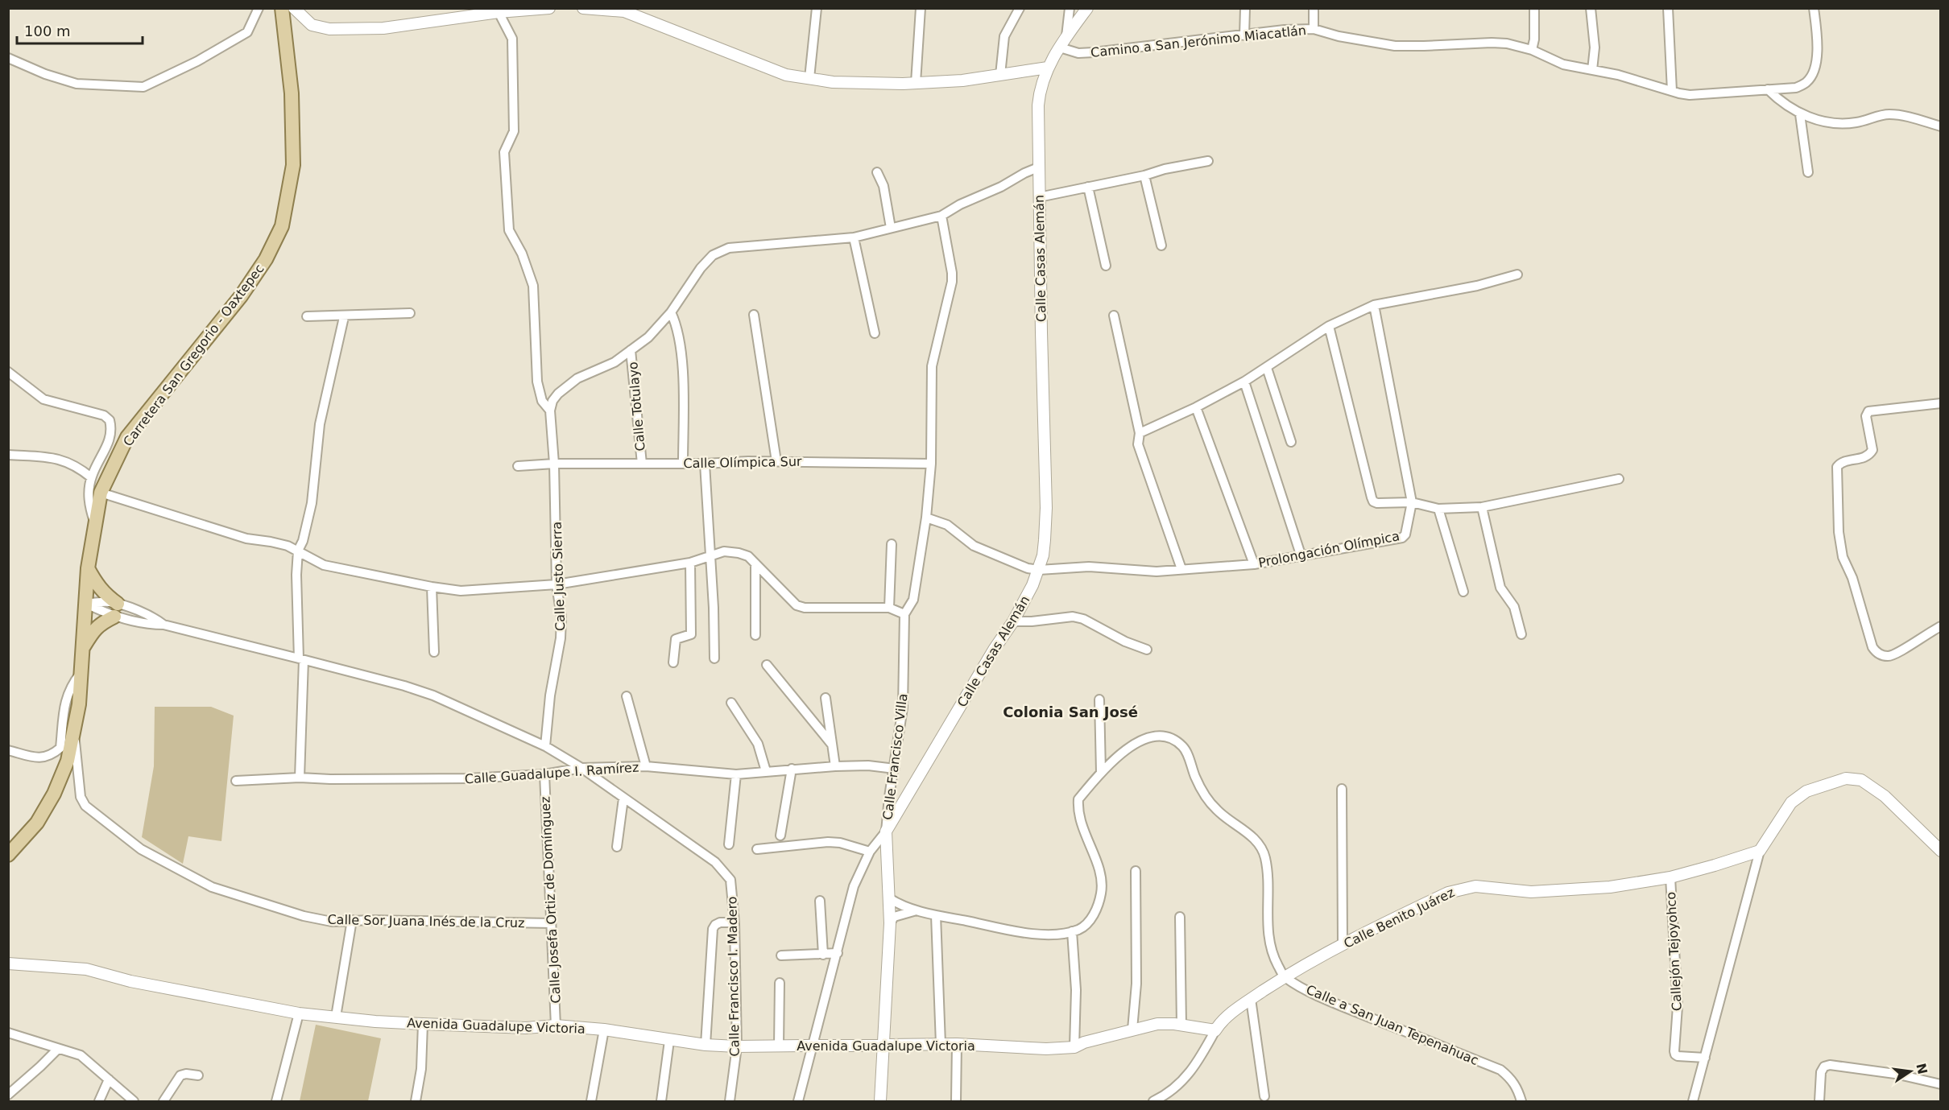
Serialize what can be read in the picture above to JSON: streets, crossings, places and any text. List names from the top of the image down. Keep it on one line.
{"streets":{"main road":["Carretera San Gregorio - Oaxtepec"],"street":["Camino a San Jerónimo Miacatlán","Calle Casas Alemán","Calle Totulayo","Calle Olímpica Sur","Prolongación Olímpica","Calle Justo Sierra","Calle Francisco Villa","Calle Guadalupe I. Ramírez","Calle Josefa Ortiz de Domínguez","Calle Benito Juárez","Calle Sor Juana Inés de la Cruz","Callejón Tejoyohco","Calle Francisco I. Madero","Calle a San Juan Tepenahuac","Avenida Guadalupe Victoria"]},"crossings":[["Camino a San Jerónimo Miacatlán","Calle Casas Alemán"],["Calle Casas Alemán","Prolongación Olímpica"],["Calle Casas Alemán","Calle Francisco Villa"],["Calle Casas Alemán","Avenida Guadalupe Victoria"],["Carretera San Gregorio - Oaxtepec","Calle Sor Juana Inés de la Cruz"],["Calle Totulayo","Calle Olímpica Sur"],["Calle Olímpica Sur","Calle Justo Sierra"],["Calle Olímpica Sur","Calle Francisco Villa"],["Prolongación Olímpica","Calle Francisco Villa"],["Calle Francisco Villa","Calle Guadalupe I. Ramírez"],["Calle Francisco Villa","Avenida Guadalupe Victoria"],["Calle Guadalupe I. Ramírez","Calle Josefa Ortiz de Domínguez"],["Calle Josefa Ortiz de Domínguez","Calle Sor Juana Inés de la Cruz"],["Calle Josefa Ortiz de Domínguez","Avenida Guadalupe Victoria"],["Calle Benito Juárez","Callejón Tejoyohco"],["Calle Benito Juárez","Calle a San Juan Tepenahuac"],["Calle Benito Juárez","Avenida Guadalupe Victoria"],["Calle Francisco I. Madero","Avenida Guadalupe Victoria"]],"districts":["Colonia San José"],"scale_bar":"100 m","north":"right"}
